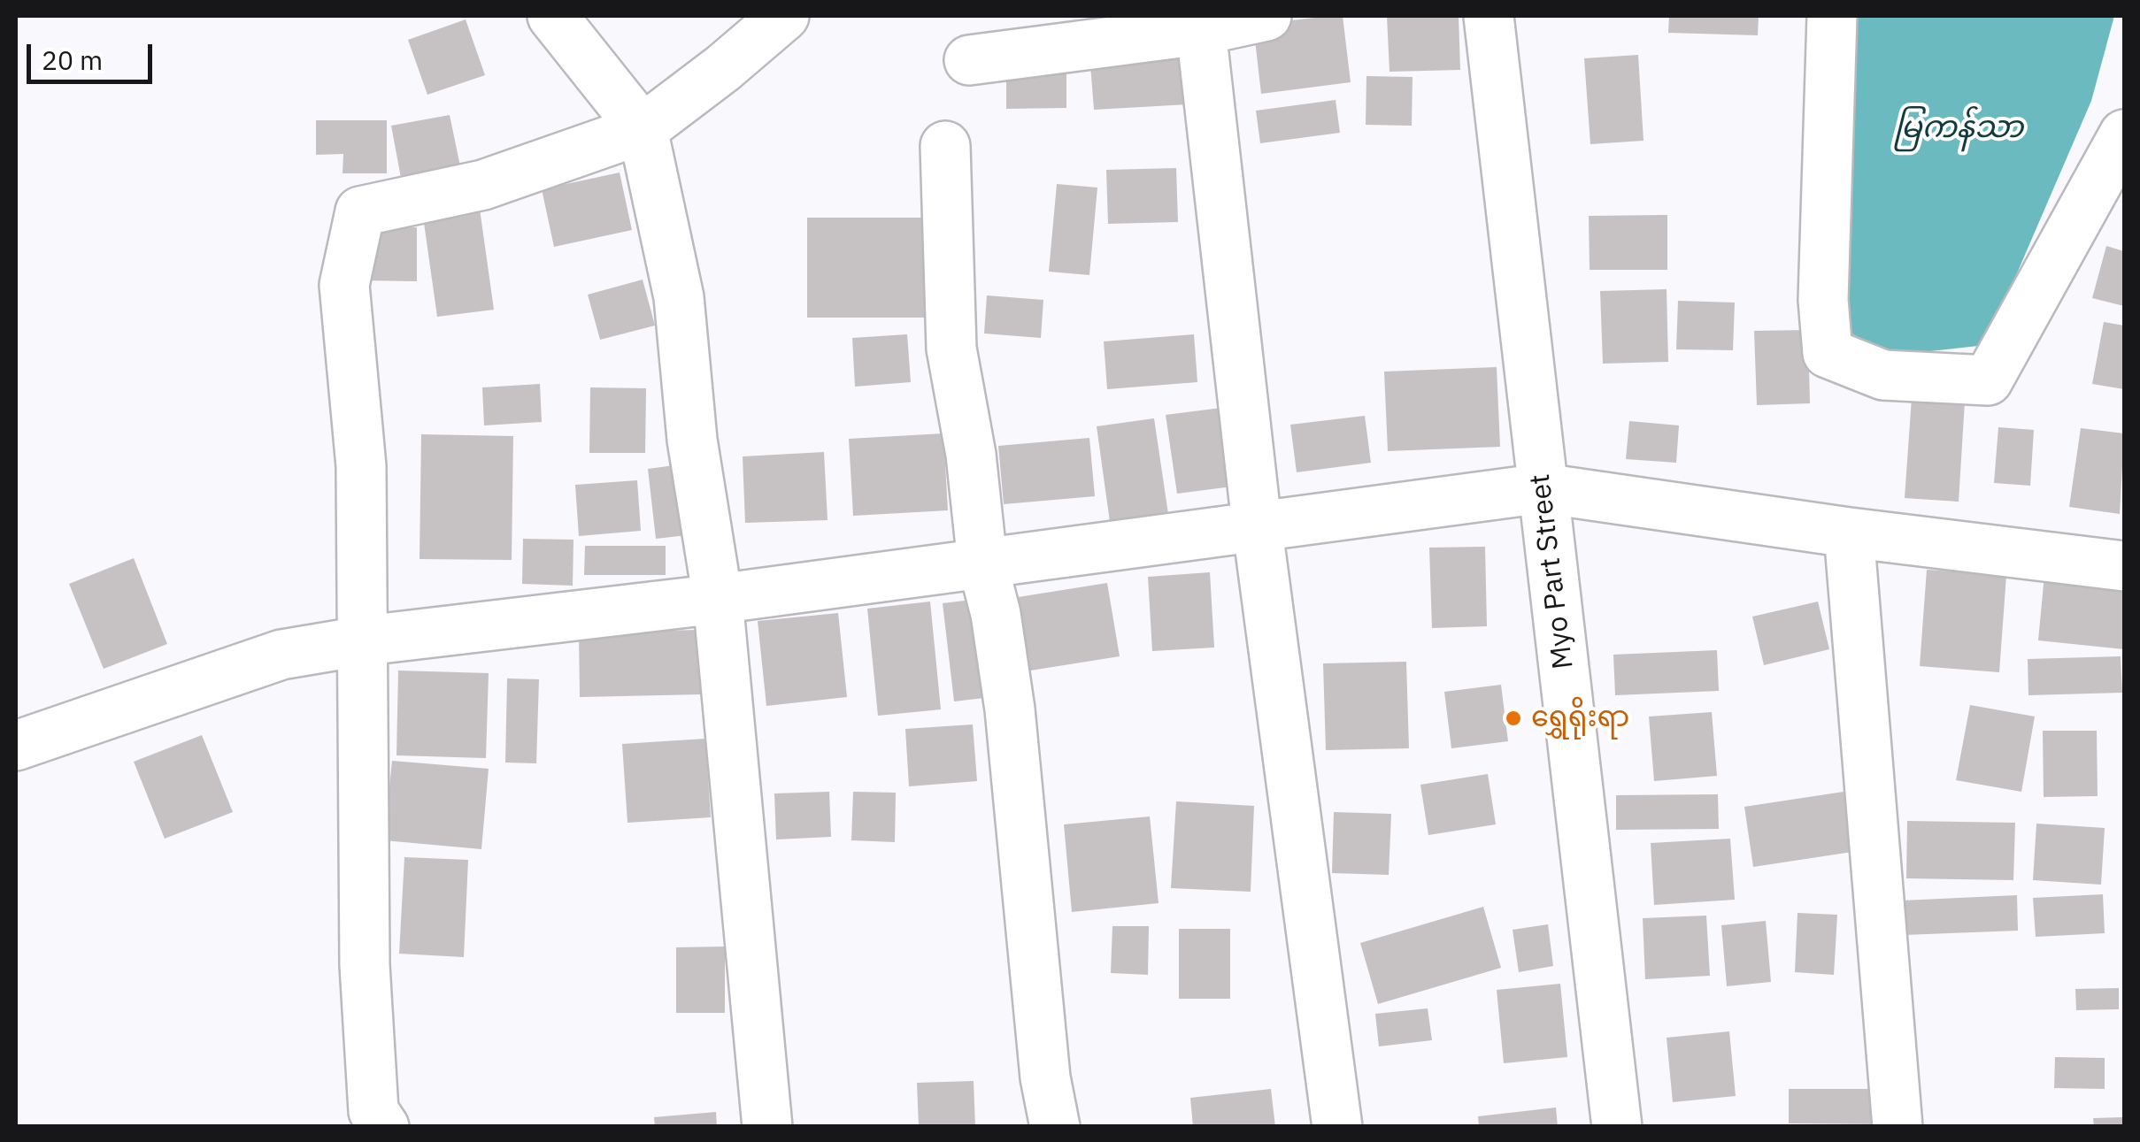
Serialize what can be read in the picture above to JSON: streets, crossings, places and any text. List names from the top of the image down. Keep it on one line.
{"streets":{"street":["Myo Part Street"]},"water":["မြကန်သာ"],"places":["ရွှေရိုးရာ"],"scale_bar":"20 m"}
